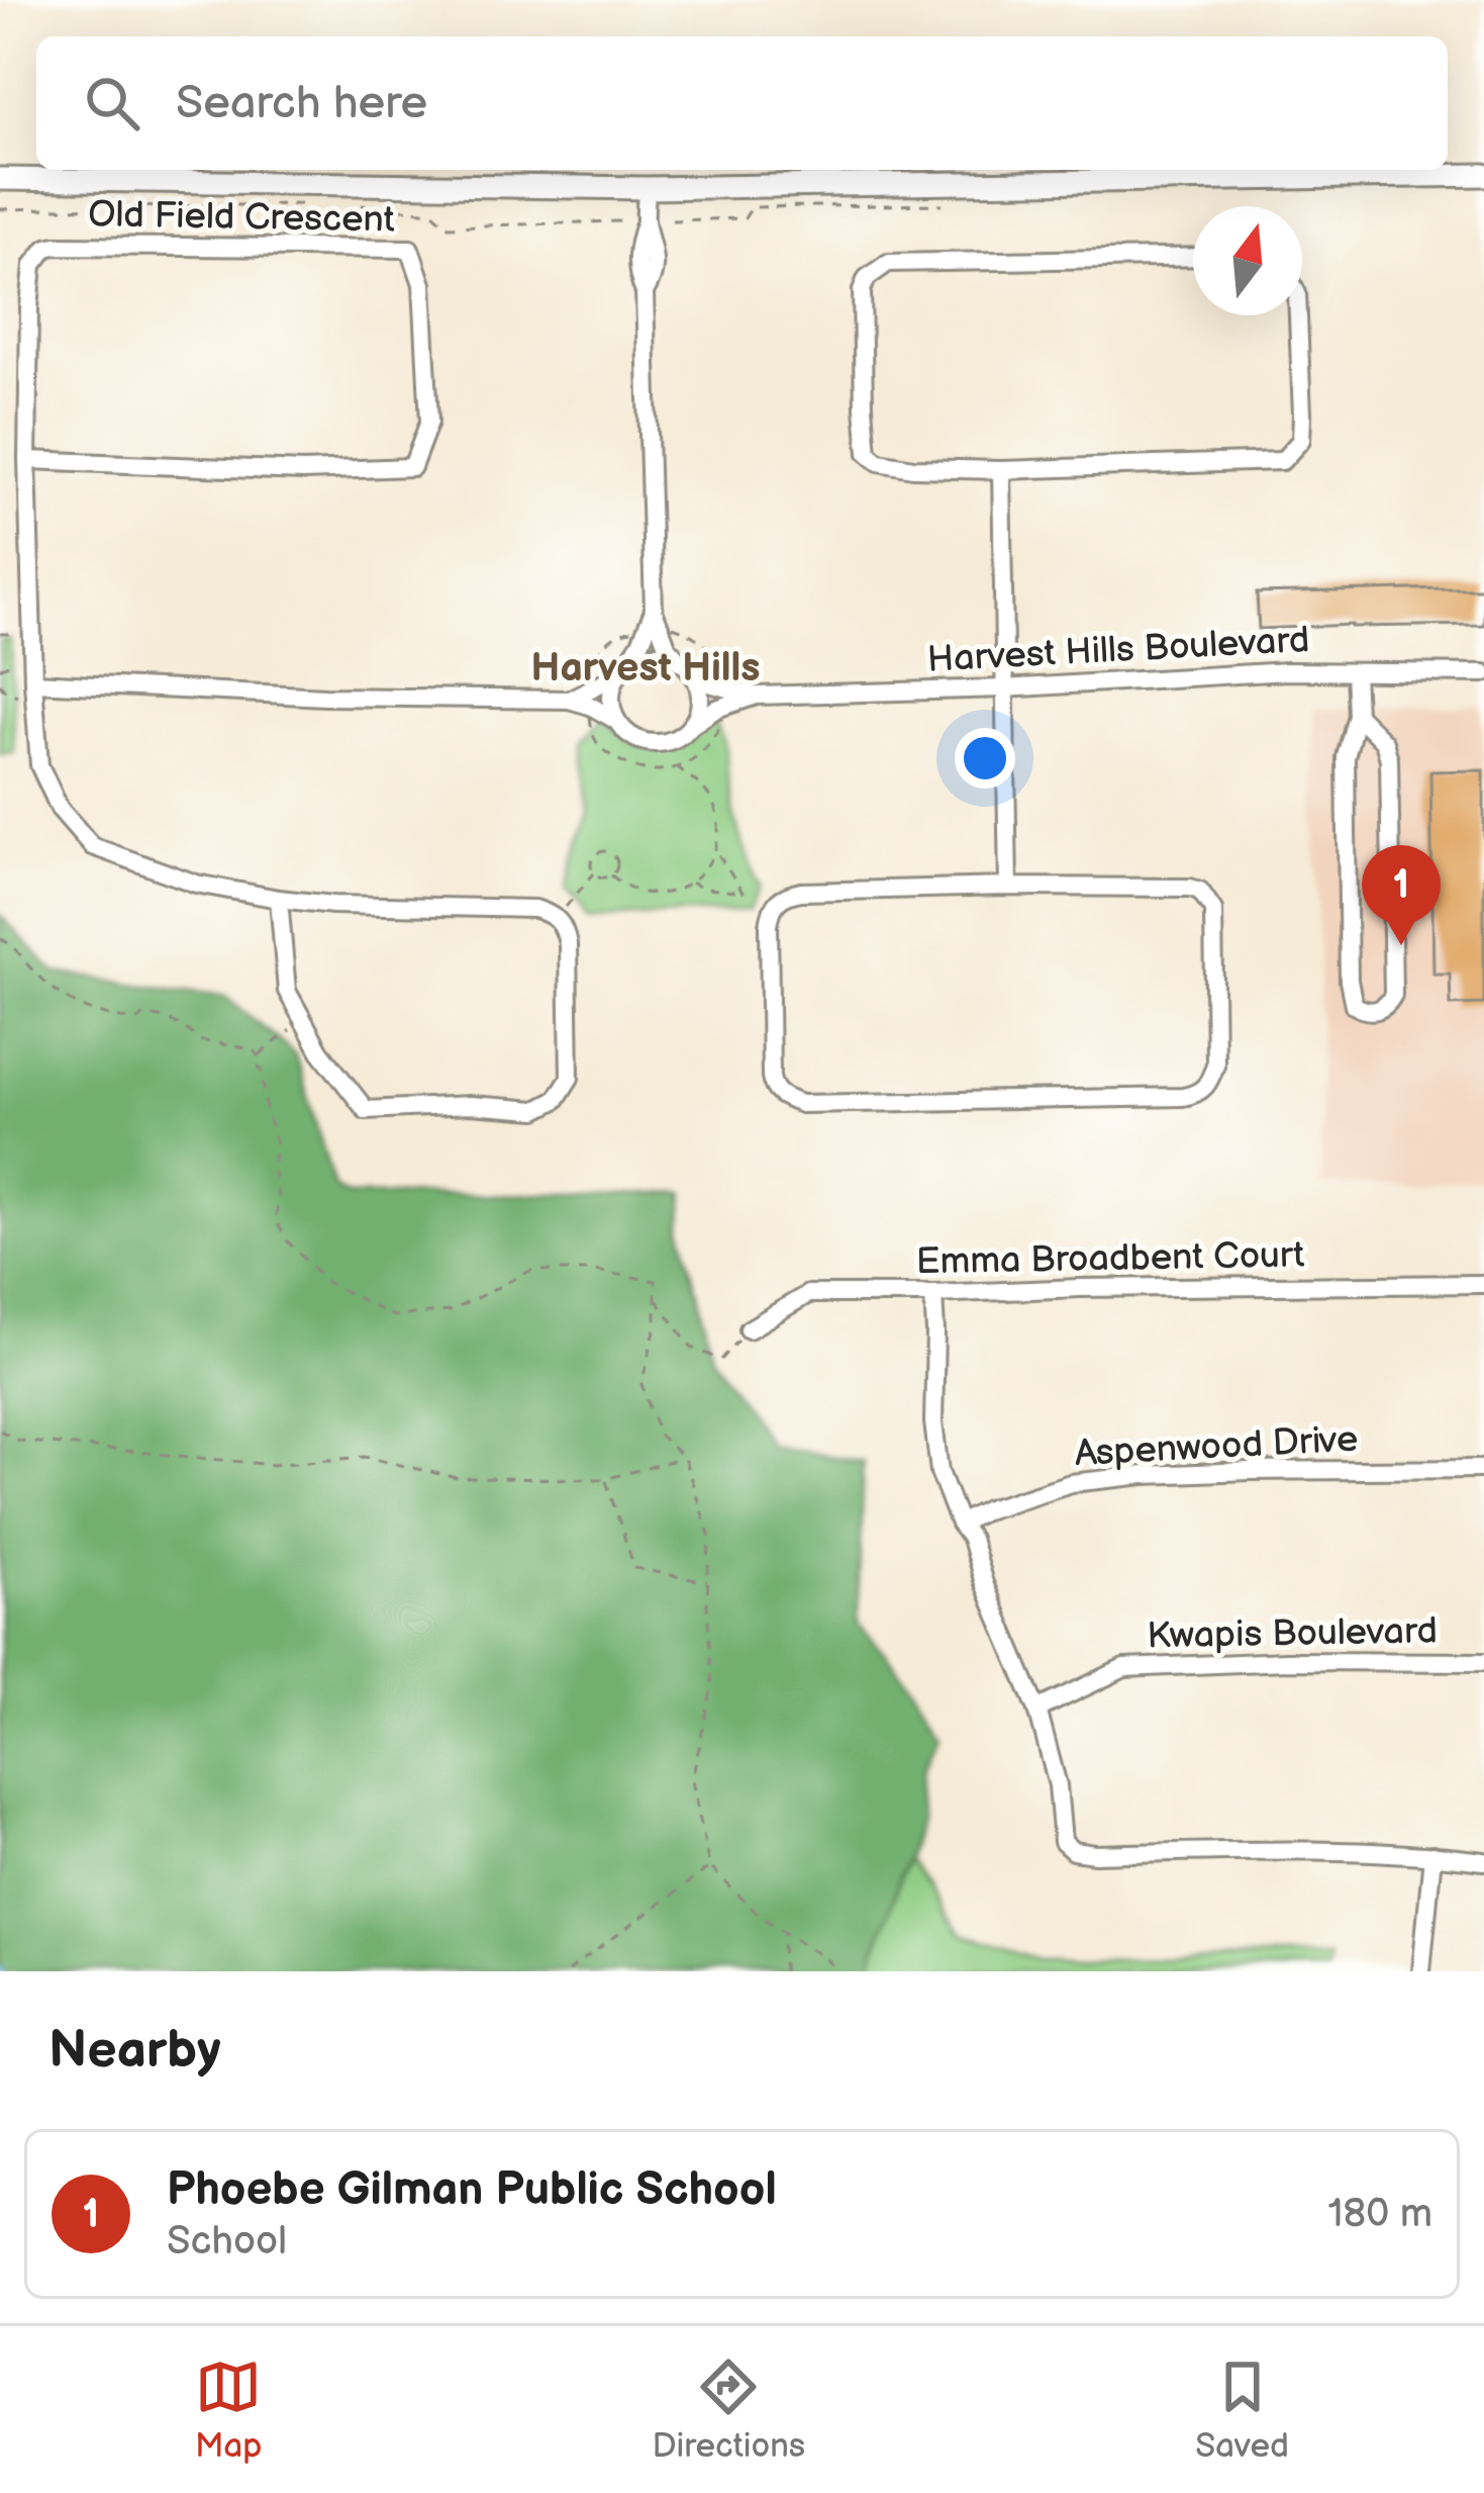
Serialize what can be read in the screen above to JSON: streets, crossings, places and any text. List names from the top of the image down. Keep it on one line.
{"streets":{"street":["Old Field Crescent","Harvest Hills Boulevard","Emma Broadbent Court","Aspenwood Drive","Kwapis Boulevard"]},"districts":["Harvest Hills"],"north":"top","page":{"search":"Search here","pins":"1","heading":"Nearby","list":[{"mark":"1","name":"Phoebe Gilman Public School","note":"School","value":"180 m"}],"nav":["Map","Directions","Saved"]}}
